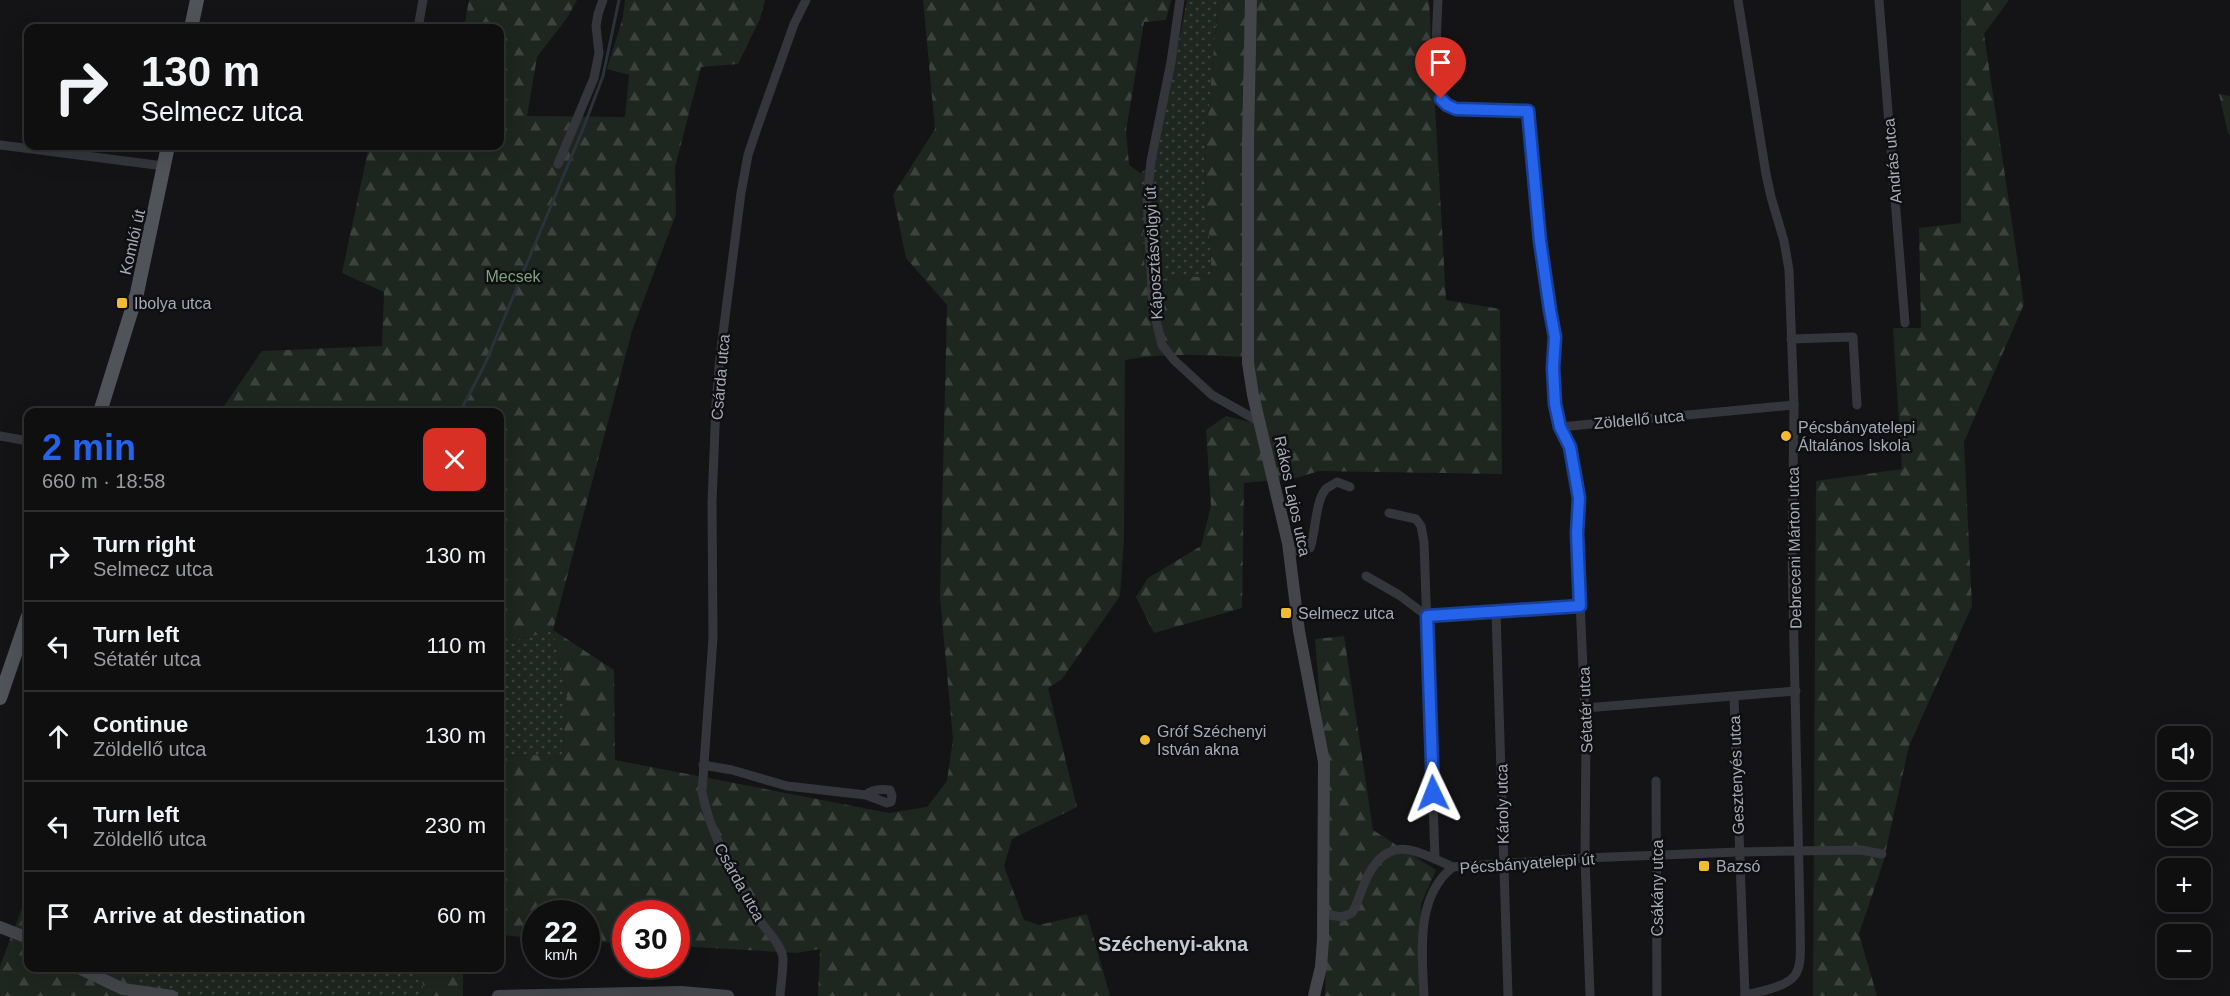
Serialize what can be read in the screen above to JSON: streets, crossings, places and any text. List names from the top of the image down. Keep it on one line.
{"streets":{"main road":["Komlói út"],"street":["András utca","Káposztásvölgyi út","Csárda utca","Zöldellő utca","Rákos Lajos utca","Debreceni Márton utca","Sétatér utca","Gesztenyés utca","Károly utca","Pécsbányatelepi út","Csákány utca"]},"crossings":[["Káposztásvölgyi út","Rákos Lajos utca"],["Zöldellő utca","Debreceni Márton utca"],["Zöldellő utca","Sétatér utca"],["Debreceni Márton utca","Gesztenyés utca"],["Debreceni Márton utca","Pécsbányatelepi út"],["Sétatér utca","Pécsbányatelepi út"],["Gesztenyés utca","Pécsbányatelepi út"],["Károly utca","Pécsbányatelepi út"],["Pécsbányatelepi út","Csákány utca"]],"districts":["Széchenyi-akna"],"parks":["Mecsek"],"places":{"transit":["Ibolya utca","Selmecz utca","Bazsó"],"other":["Pécsbányatelepi Általános Iskola","Gróf Széchenyi István akna"]},"page":{"turn":["130 m","Selmecz utca"],"heading":["2 min","660 m · 18:58"],"list":[{"name":"Turn right","note":"Selmecz utca","value":"130 m"},{"name":"Turn left","note":"Sétatér utca","value":"110 m"},{"name":"Continue","note":"Zöldellő utca","value":"130 m"},{"name":"Turn left","note":"Zöldellő utca","value":"230 m"},{"name":"Arrive at destination","value":"60 m"}],"map_buttons":["+","−"],"speed":"22 km/h","limit":"30"}}
